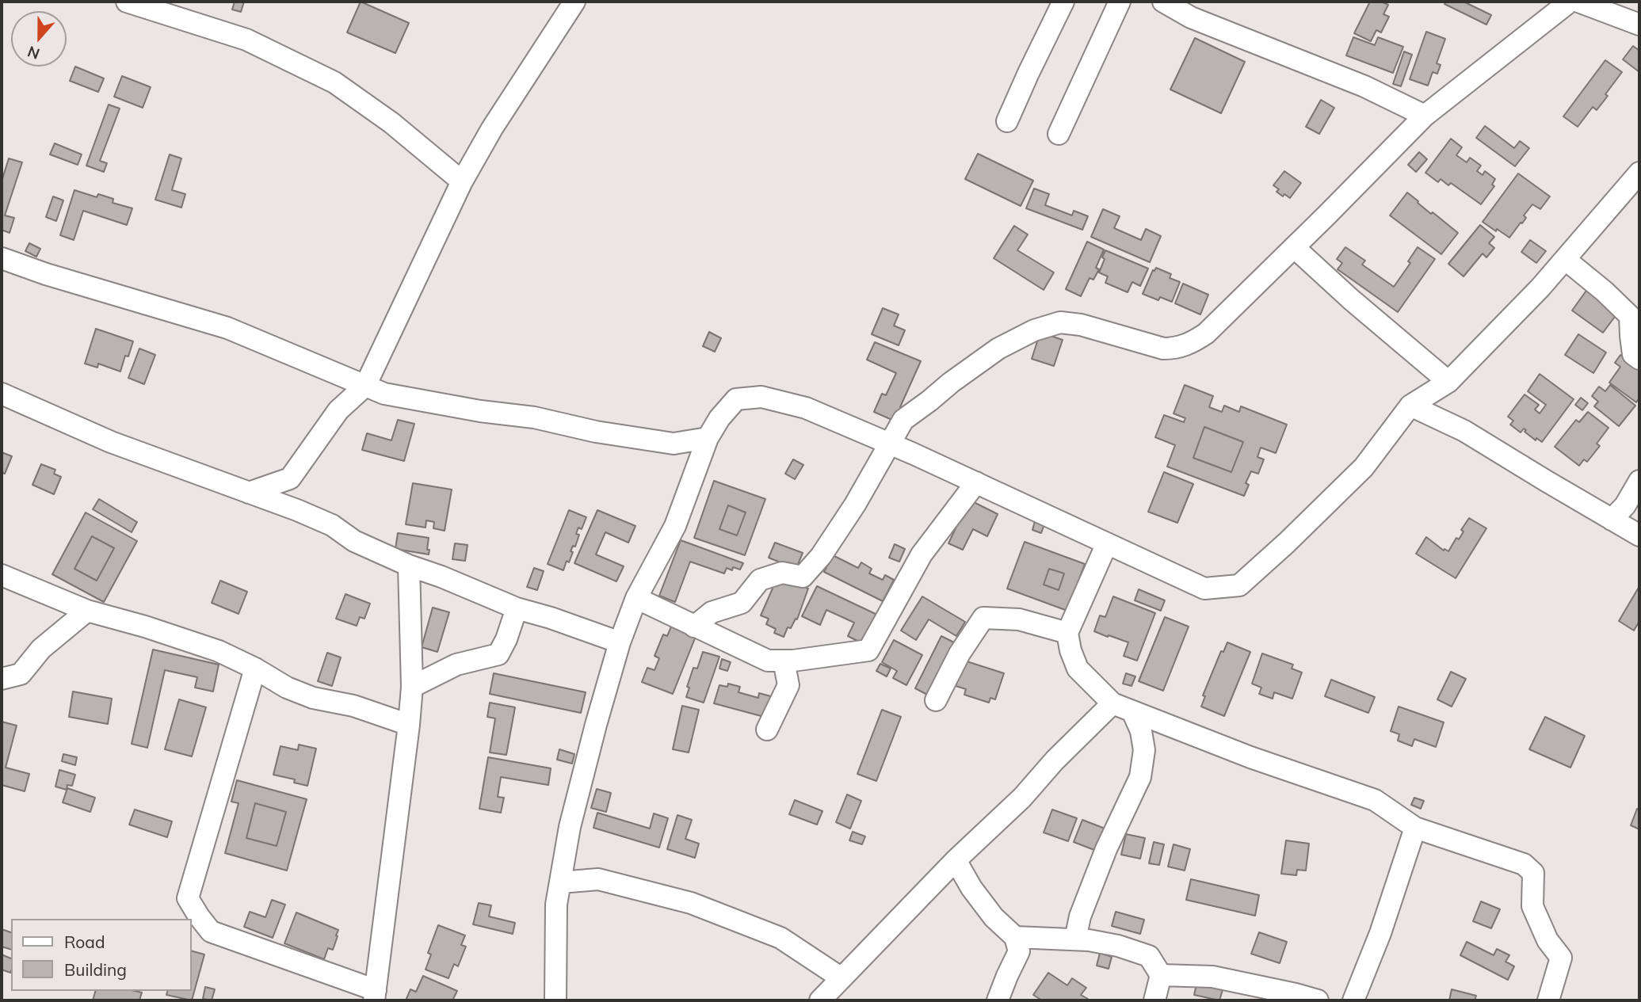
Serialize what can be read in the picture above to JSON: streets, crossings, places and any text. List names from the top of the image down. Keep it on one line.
{"legend":["Road","Building"],"north":"bottom"}
